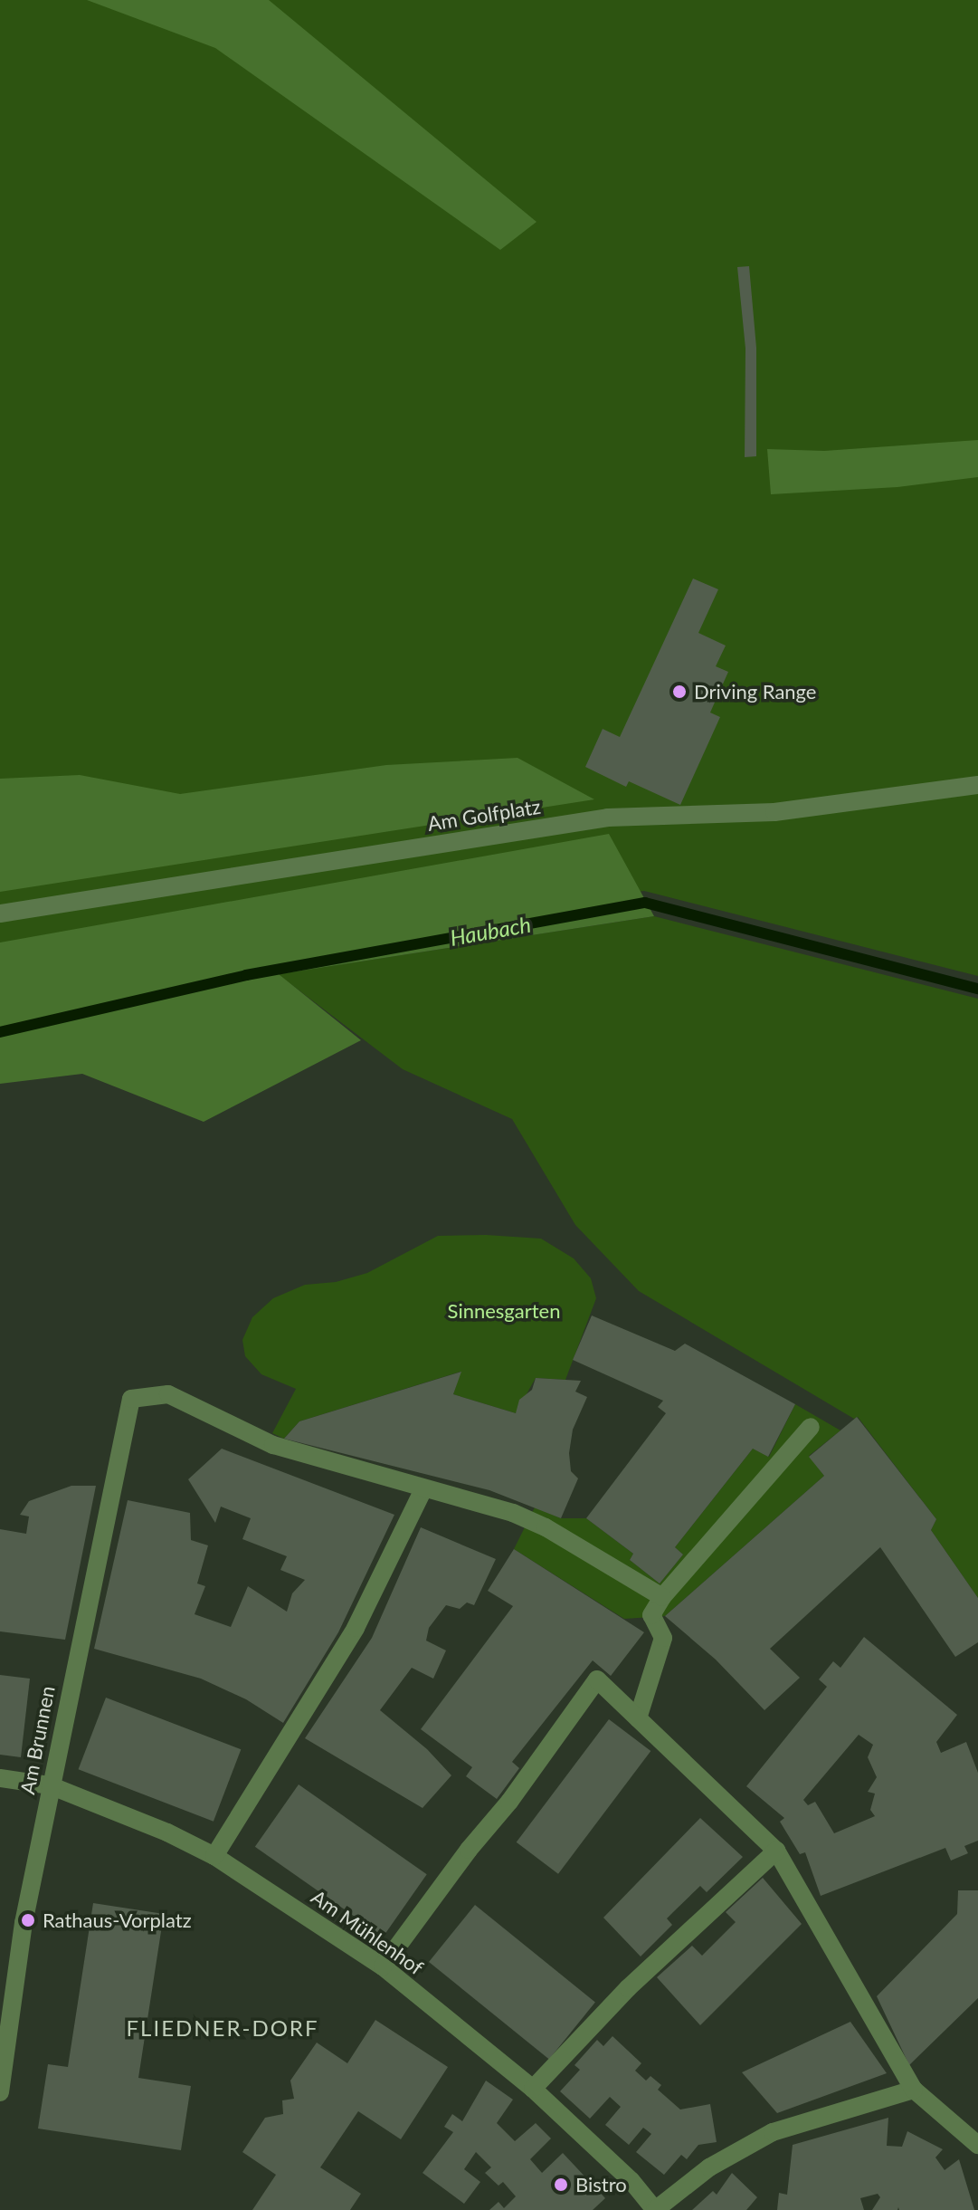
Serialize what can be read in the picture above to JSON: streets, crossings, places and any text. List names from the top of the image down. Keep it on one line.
{"streets":{"street":["Am Golfplatz","Am Brunnen","Am Mühlenhof"]},"crossings":[["Am Brunnen","Am Mühlenhof"]],"districts":["FLIEDNER-DORF"],"water":["Haubach"],"parks":["Sinnesgarten"],"places":["Driving Range","Rathaus-Vorplatz","Bistro"]}
